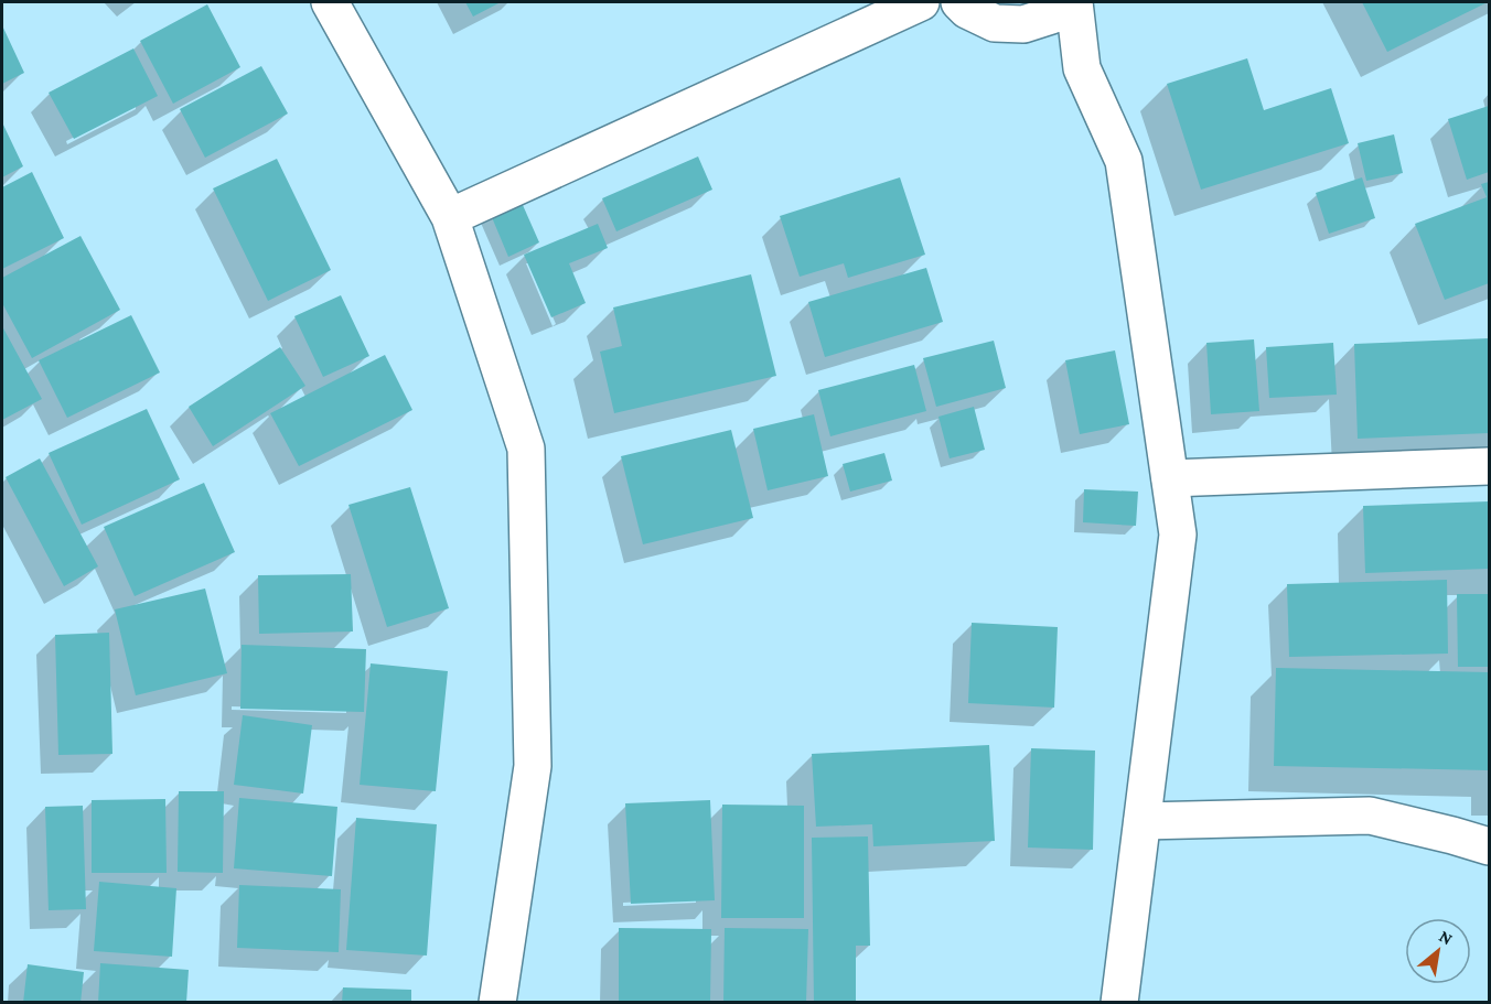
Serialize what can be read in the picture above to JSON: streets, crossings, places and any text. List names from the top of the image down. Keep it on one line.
{"north":"top right"}
